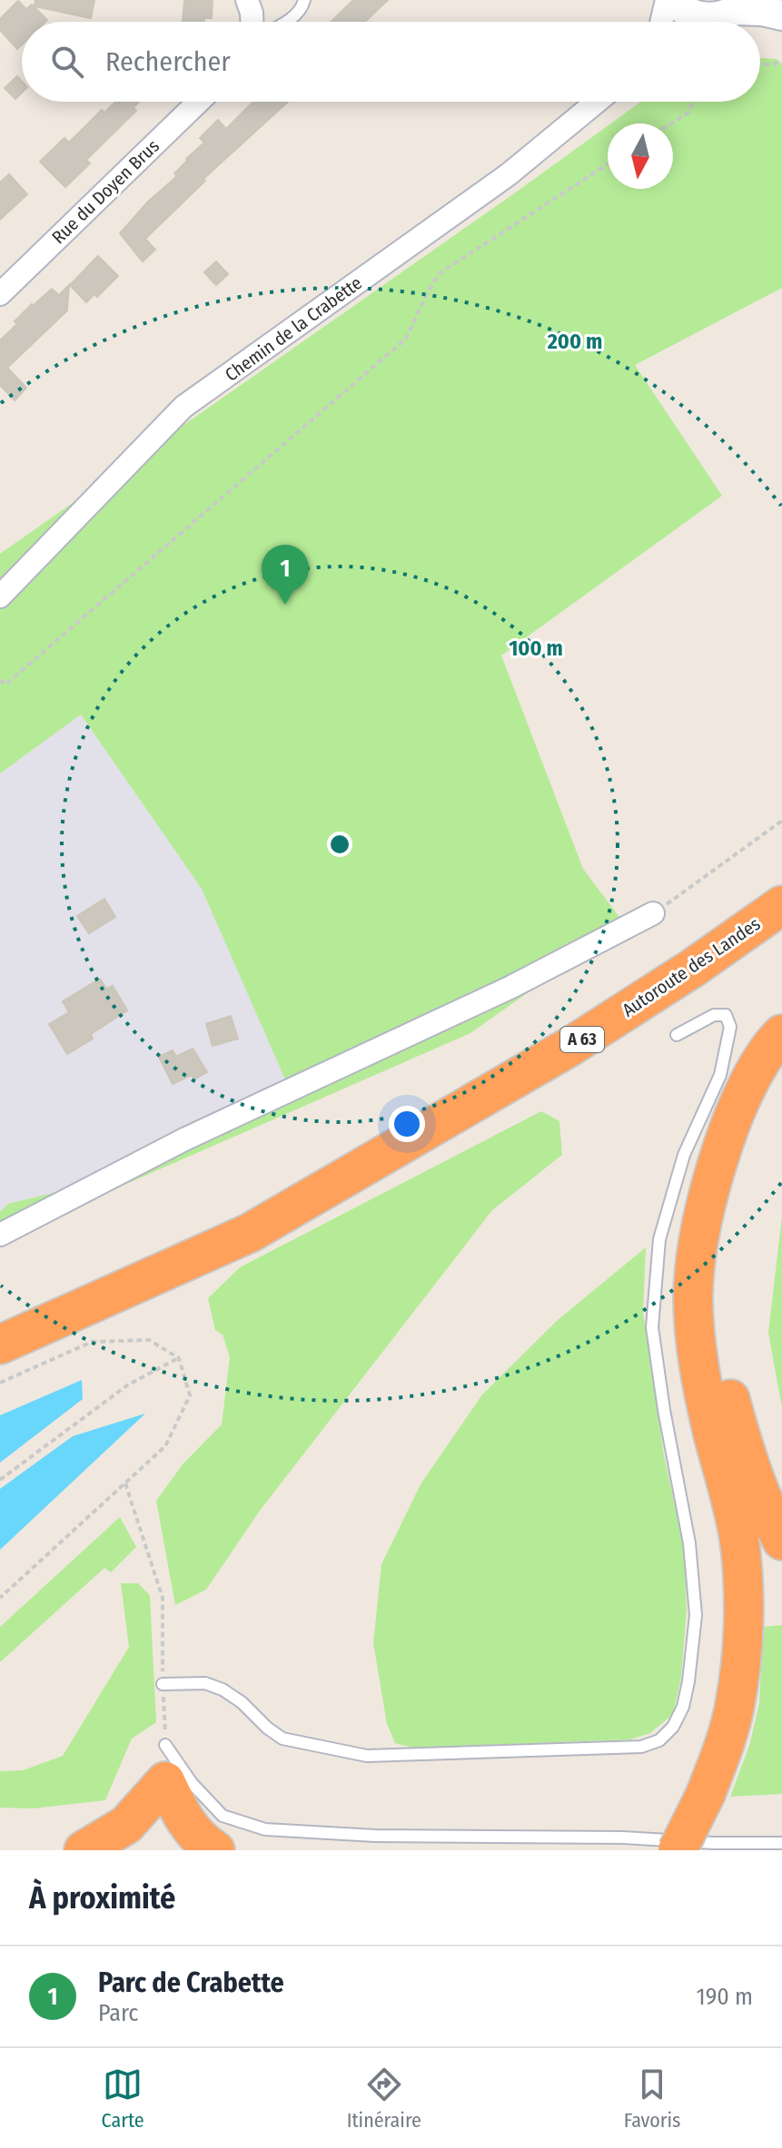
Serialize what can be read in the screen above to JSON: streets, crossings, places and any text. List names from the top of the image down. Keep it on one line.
{"streets":{"highway":["Autoroute des Landes","A 63"],"street":["Rue du Doyen Brus","Chemin de la Crabette"]},"north":"bottom","page":{"search":"Rechercher","pins":"1","heading":"À proximité","list":[{"mark":"1","name":"Parc de Crabette","note":"Parc","value":"190 m"}],"nav":["Carte","Itinéraire","Favoris"]},"rings":["200 m","100 m"]}
